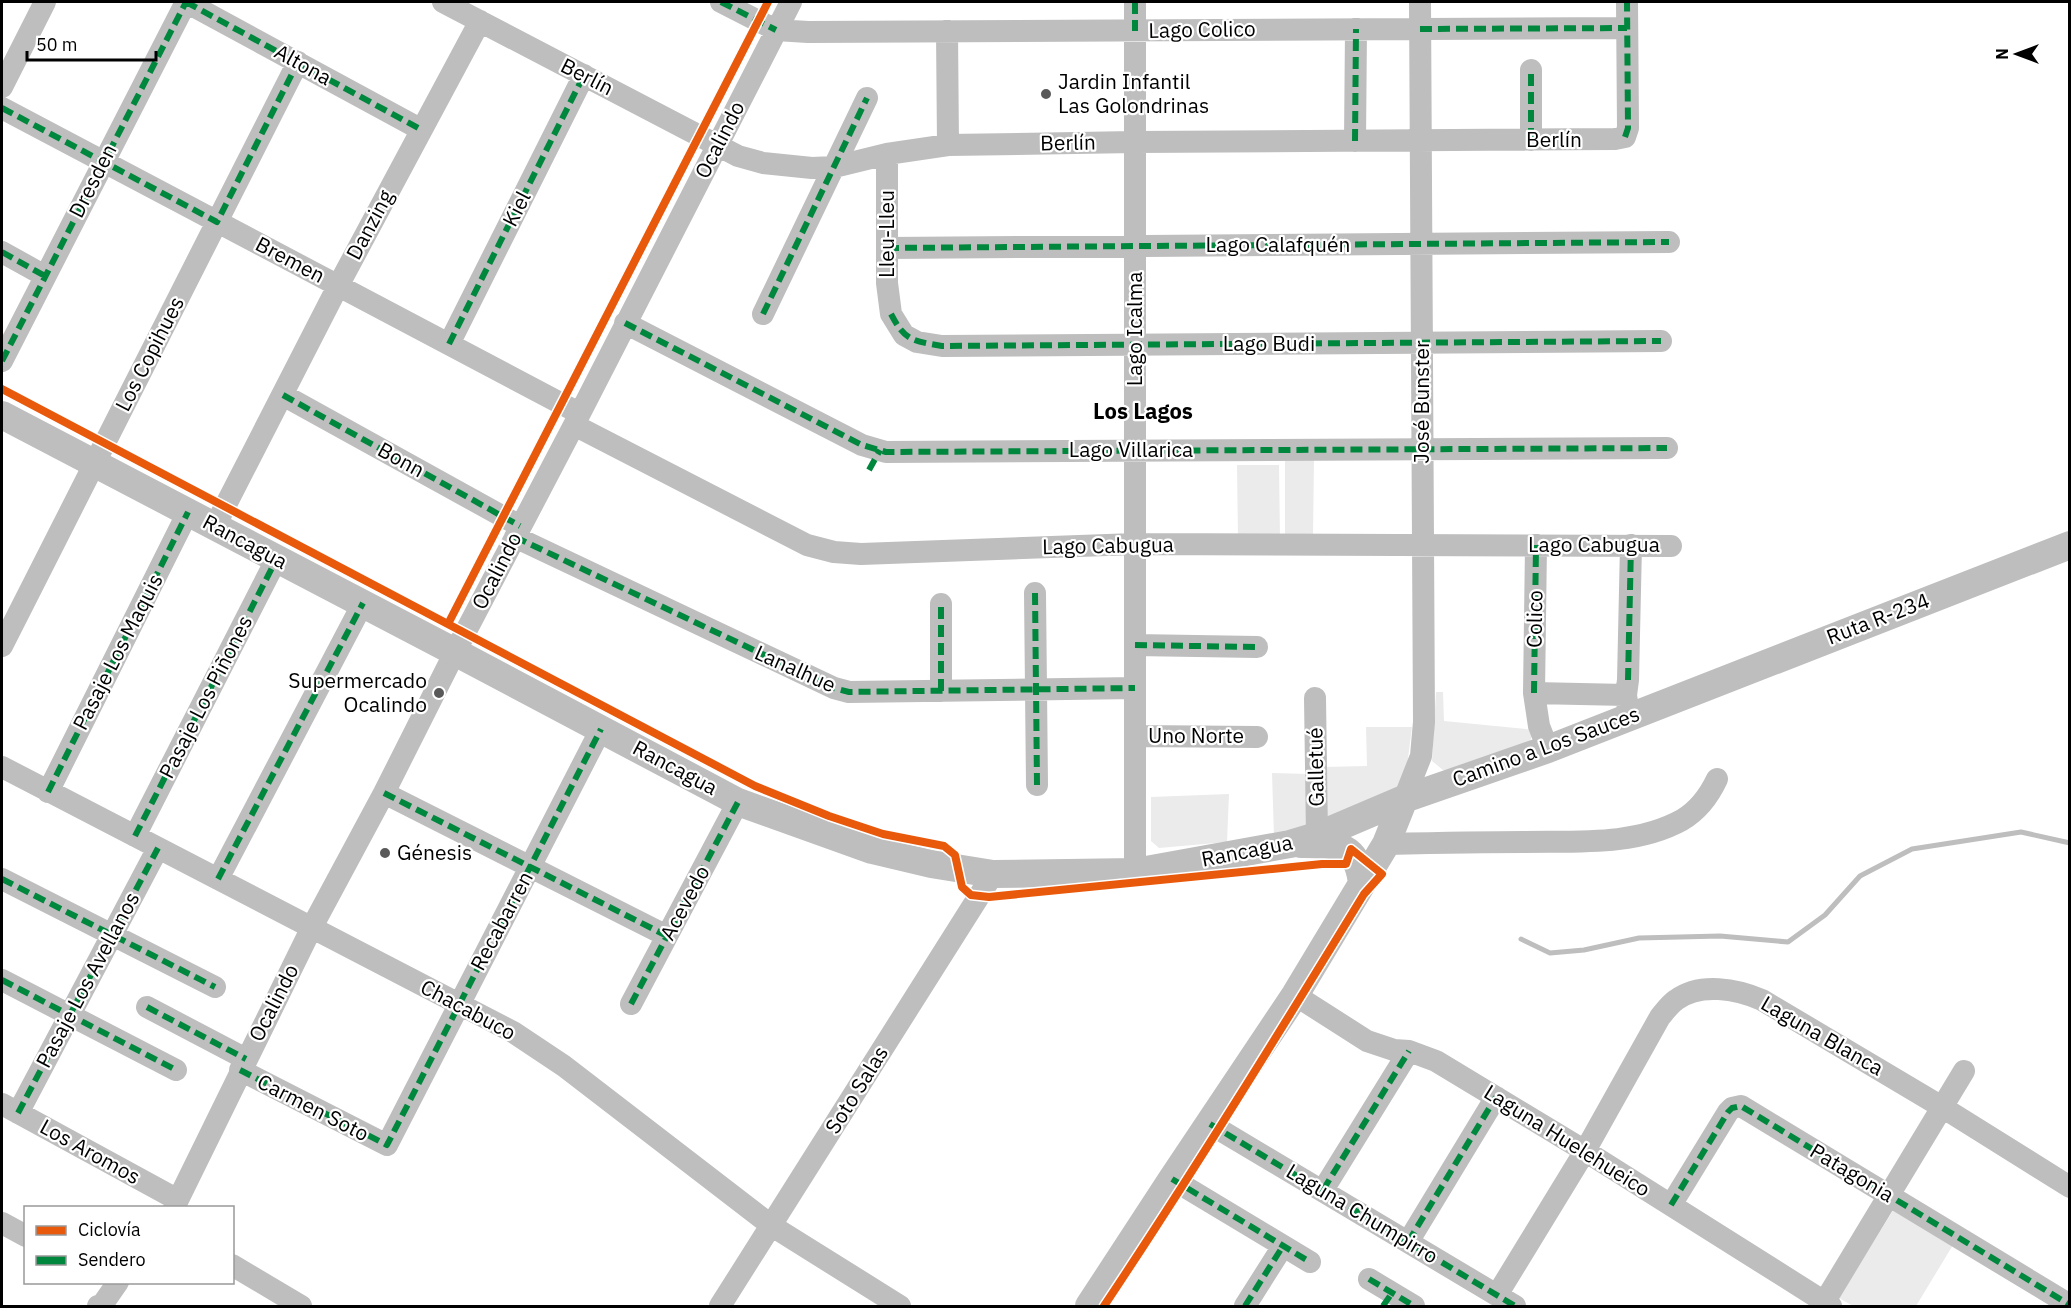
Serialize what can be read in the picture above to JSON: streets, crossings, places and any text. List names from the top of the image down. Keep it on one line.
{"streets":{"main road":["Rancagua","Ruta R-234","Camino a Los Sauces"],"street":["Lago Colico","Altona","Berlín","Ocalindo","Dresden","Kiel","Danzing","Lleu-Lleu","Lago Calafquén","Bremen","Lago Icalma","Lago Budi","Los Copihues","José Bunster","Lago Villarica","Bonn","Lago Cabugua","Colico","Pasaje Los Maquis","Lanalhue","Pasaje Los Piñones","Uno Norte","Galletué","Acevedo","Recabarren","Pasaje Los Avellanos","Chacabuco","Laguna Blanca","Soto Salas","Carmen Soto","Laguna Huelehueico","Los Aromos","Patagonia","Laguna Chumpirro"]},"crossings":[["Lago Colico","Berlín"],["Lago Colico","Ocalindo"],["Lago Colico","Lago Icalma"],["Lago Colico","José Bunster"],["Altona","Dresden"],["Altona","Danzing"],["Altona","Los Copihues"],["Berlín","Ocalindo"],["Berlín","Kiel"],["Berlín","Danzing"],["Berlín","Lleu-Lleu"],["Berlín","Lago Icalma"],["Berlín","José Bunster"],["Ocalindo","Bremen"],["Ocalindo","Lago Villarica"],["Ocalindo","Bonn"],["Ocalindo","Rancagua"],["Ocalindo","Lago Cabugua"],["Ocalindo","Lanalhue"],["Ocalindo","Chacabuco"],["Ocalindo","Carmen Soto"],["Ocalindo","Los Aromos"],["Dresden","Bremen"],["Kiel","Bremen"],["Danzing","Bremen"],["Danzing","Bonn"],["Danzing","Rancagua"],["Lleu-Lleu","Lago Calafquén"],["Lleu-Lleu","Lago Budi"],["Lago Calafquén","Lago Icalma"],["Lago Calafquén","José Bunster"],["Bremen","Los Copihues"],["Bremen","Lago Cabugua"],["Lago Icalma","Lago Budi"],["Lago Icalma","Lago Villarica"],["Lago Icalma","Rancagua"],["Lago Icalma","Lago Cabugua"],["Lago Icalma","Lanalhue"],["Lago Icalma","Uno Norte"],["Lago Budi","José Bunster"],["Los Copihues","Rancagua"],["José Bunster","Lago Villarica"],["José Bunster","Rancagua"],["José Bunster","Lago Cabugua"],["José Bunster","Camino a Los Sauces"],["Bonn","Lanalhue"],["Rancagua","Pasaje Los Maquis"],["Rancagua","Pasaje Los Piñones"],["Rancagua","Camino a Los Sauces"],["Rancagua","Galletué"],["Rancagua","Acevedo"],["Rancagua","Recabarren"],["Rancagua","Soto Salas"],["Lago Cabugua","Colico"],["Colico","Camino a Los Sauces"],["Ruta R-234","Camino a Los Sauces"],["Pasaje Los Maquis","Chacabuco"],["Pasaje Los Piñones","Chacabuco"],["Recabarren","Chacabuco"],["Recabarren","Carmen Soto"],["Pasaje Los Avellanos","Chacabuco"],["Pasaje Los Avellanos","Los Aromos"],["Chacabuco","Soto Salas"],["Laguna Blanca","Laguna Huelehueico"],["Laguna Blanca","Laguna Chumpirro"],["Laguna Huelehueico","Patagonia"]],"districts":["Los Lagos"],"places":["Jardin Infantil Las Golondrinas","Supermercado Ocalindo","Génesis"],"legend":["Ciclovía","Sendero"],"scale_bar":"50 m","north":"left"}
